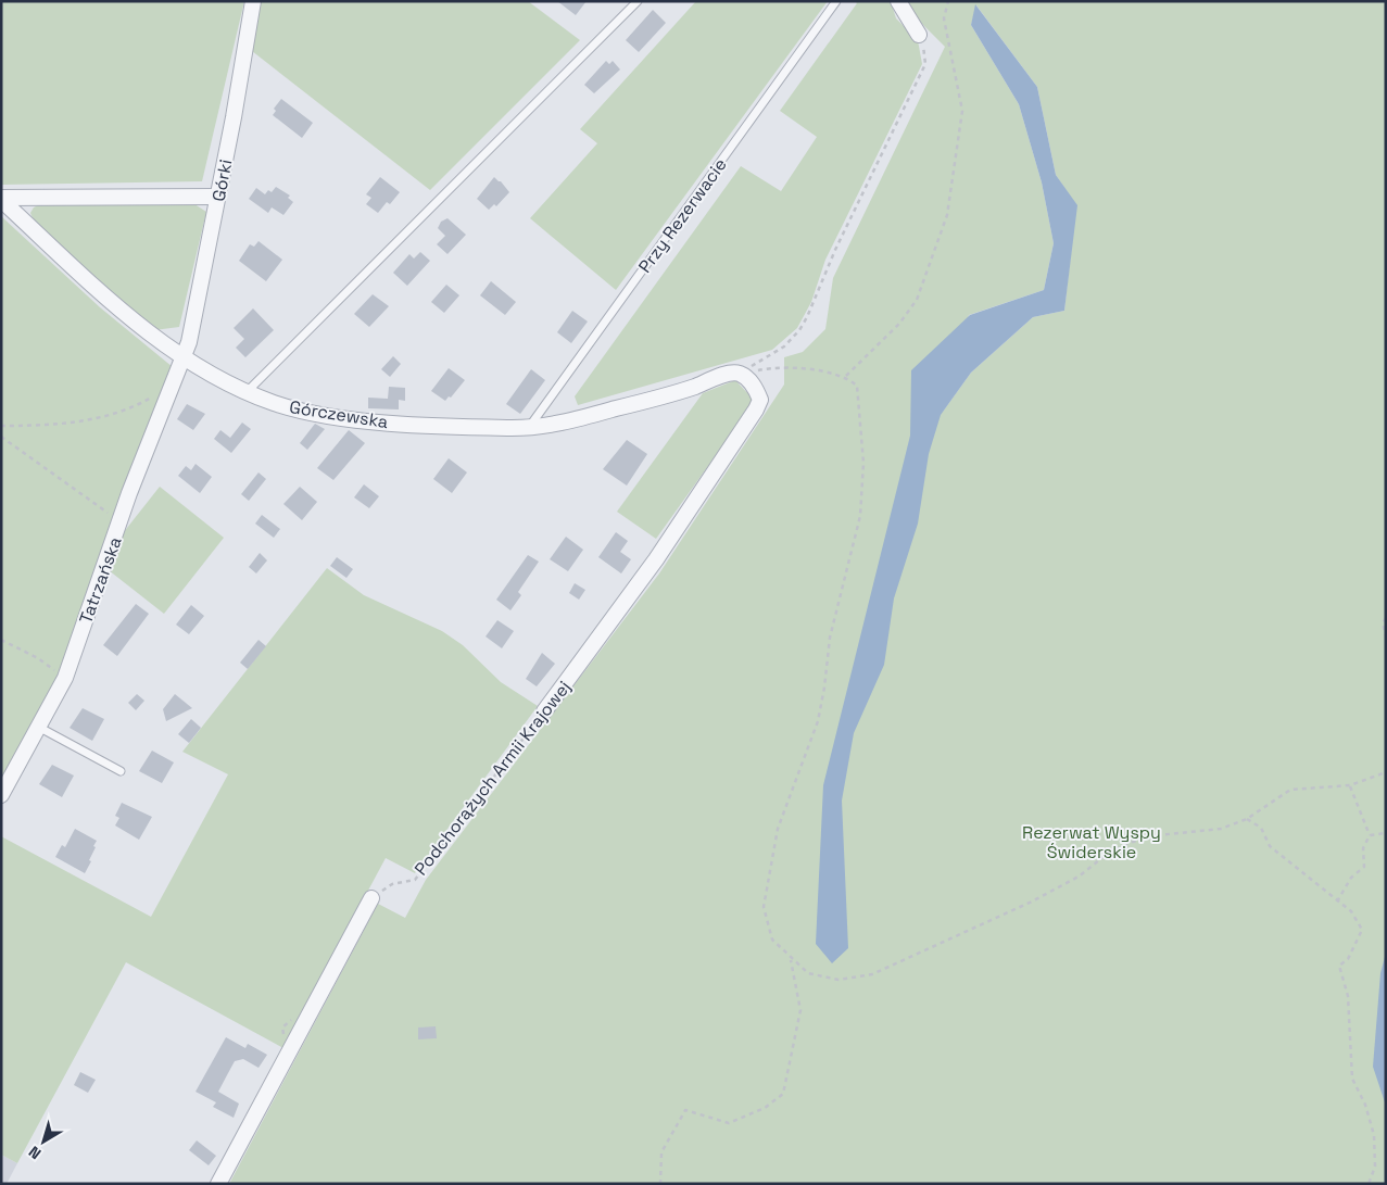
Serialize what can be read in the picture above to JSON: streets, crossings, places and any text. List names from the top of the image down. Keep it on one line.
{"streets":{"street":["Górki","Górczewska","Tatrzańska","Podchorążych Armii Krajowej"],"lane":["Przy Rezerwacie"]},"crossings":[["Górki","Górczewska"],["Górki","Tatrzańska"],["Przy Rezerwacie","Górczewska"],["Górczewska","Tatrzańska"],["Górczewska","Podchorążych Armii Krajowej"]],"parks":["Rezerwat Wyspy Świderskie"],"north":"bottom left"}
